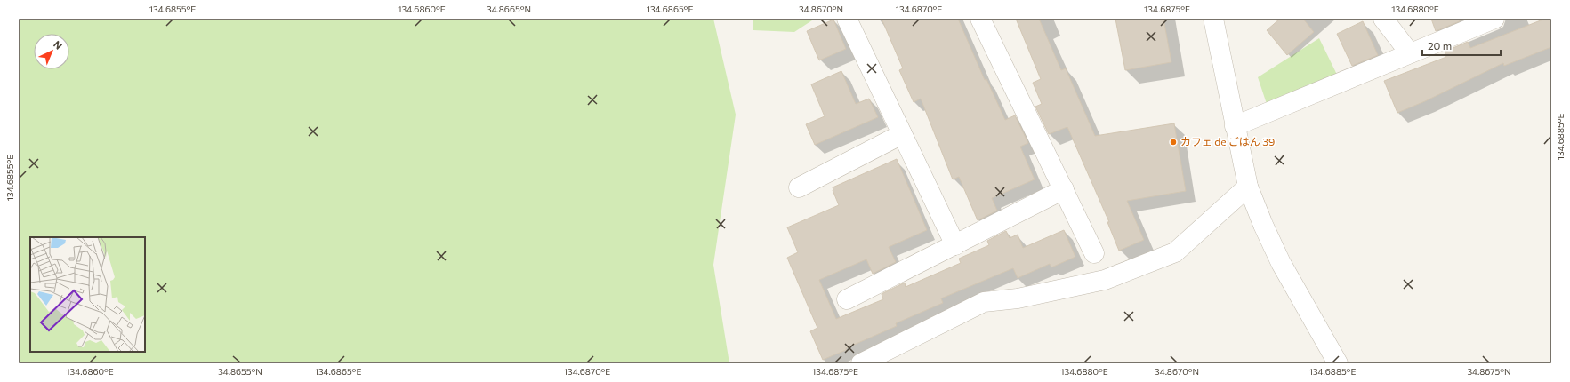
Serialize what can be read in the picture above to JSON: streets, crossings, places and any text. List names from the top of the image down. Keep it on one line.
{"places":["カフェ de ごはん 39"],"scale_bar":"20 m","north":"top right","coordinates":["134.6855°E","134.6860°E","34.8665°N","134.6865°E","34.8670°N","134.6870°E","134.6875°E","134.6880°E","134.6885°E","34.8655°N","34.8675°N"]}
